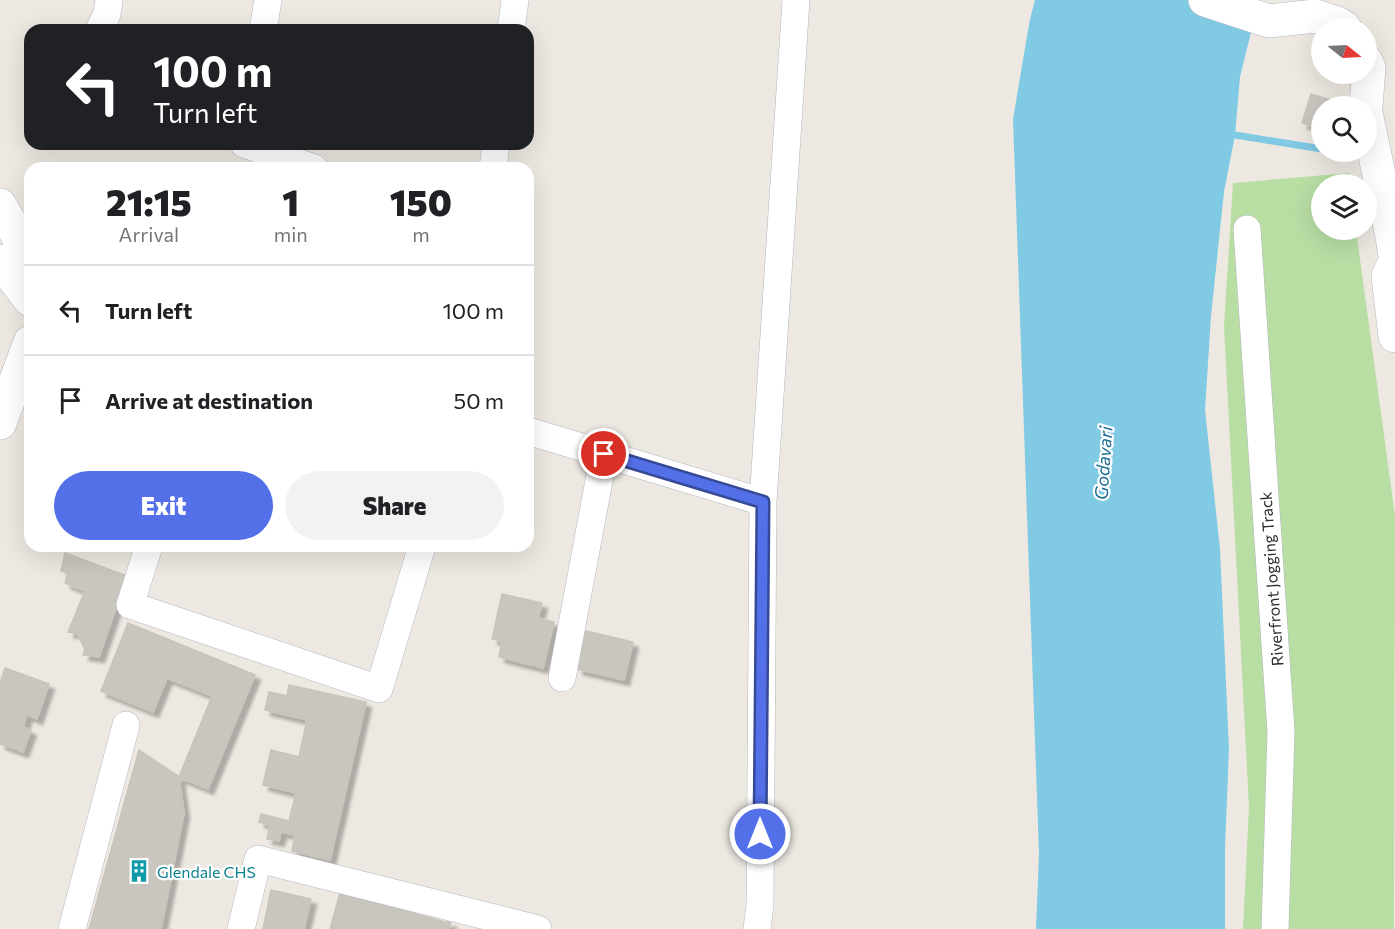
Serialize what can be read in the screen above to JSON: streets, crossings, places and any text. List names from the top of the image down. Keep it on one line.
{"streets":{"street":["Riverfront Jogging Track"]},"water":["Godavari"],"places":{"building":["Glendale CHS"]},"north":"right","page":{"turn":["100 m","Turn left"],"eta":["21:15","Arrival","1","min","150","m"],"list":[{"name":"Turn left","value":"100 m"},{"name":"Arrive at destination","value":"50 m"}],"buttons":["Exit","Share"]}}
